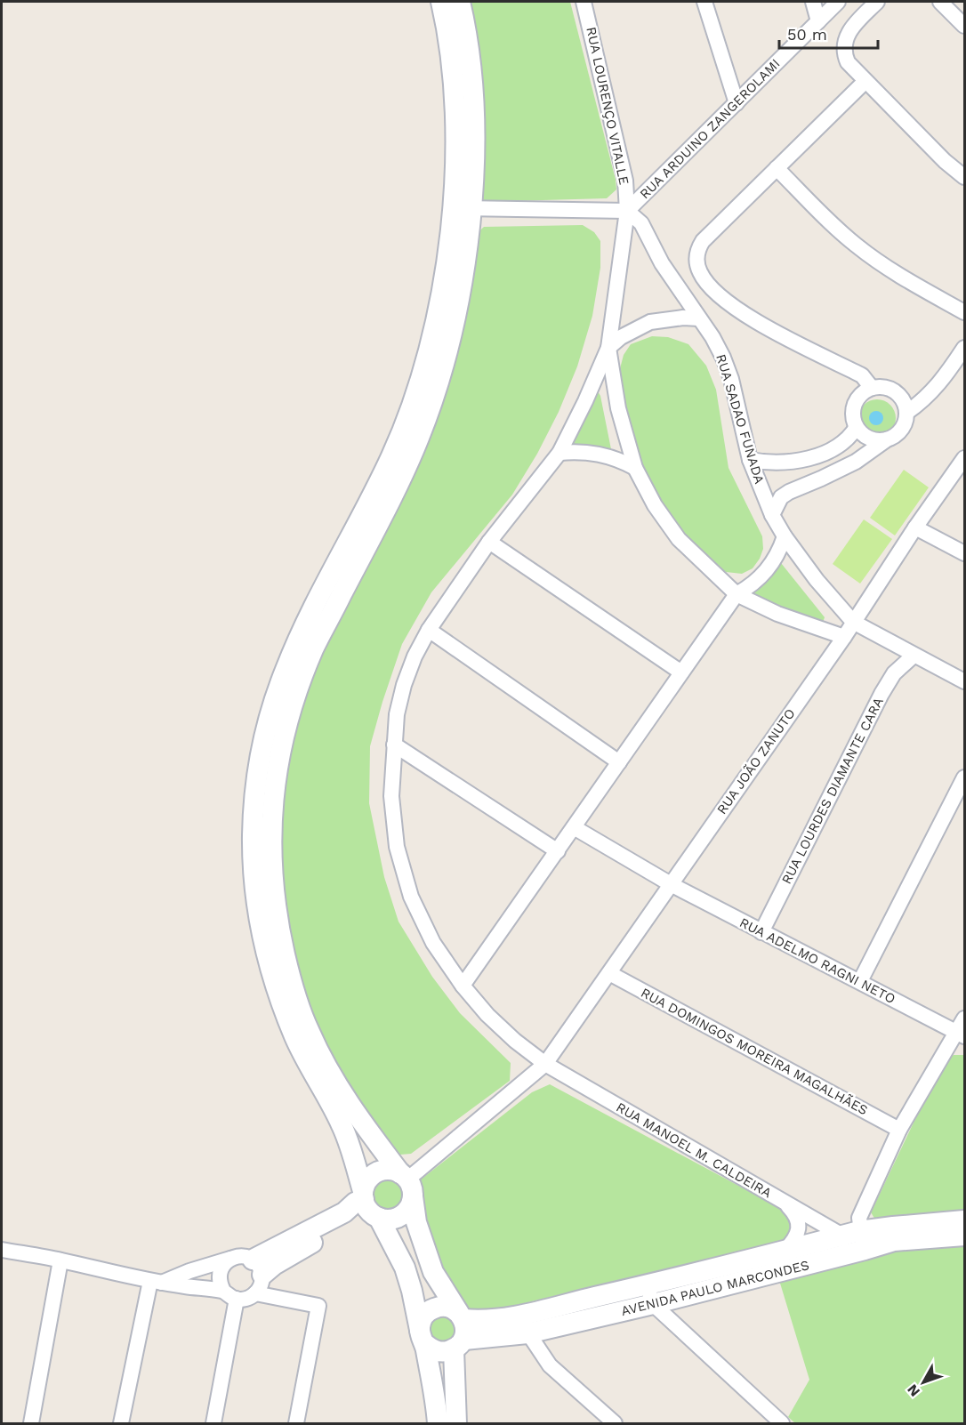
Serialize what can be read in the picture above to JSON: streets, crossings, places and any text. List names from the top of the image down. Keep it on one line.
{"streets":{"main road":["AVENIDA PAULO MARCONDES"],"street":["RUA LOURENÇO VITALLE","RUA ARDUINO ZANGEROLAMI","RUA SADAO FUNADA","RUA JOÃO ZANUTO","RUA LOURDES DIAMANTE CARA","RUA ADELMO RAGNI NETO","RUA DOMINGOS MOREIRA MAGALHÃES","RUA MANOEL M. CALDEIRA"]},"crossings":[["RUA LOURENÇO VITALLE","RUA ARDUINO ZANGEROLAMI"],["RUA LOURENÇO VITALLE","RUA SADAO FUNADA"],["RUA ARDUINO ZANGEROLAMI","RUA SADAO FUNADA"],["RUA SADAO FUNADA","RUA JOÃO ZANUTO"],["RUA SADAO FUNADA","RUA LOURDES DIAMANTE CARA"],["RUA JOÃO ZANUTO","RUA ADELMO RAGNI NETO"],["RUA JOÃO ZANUTO","RUA DOMINGOS MOREIRA MAGALHÃES"],["RUA JOÃO ZANUTO","RUA MANOEL M. CALDEIRA"],["RUA LOURDES DIAMANTE CARA","RUA ADELMO RAGNI NETO"],["RUA MANOEL M. CALDEIRA","AVENIDA PAULO MARCONDES"]],"scale_bar":"50 m","north":"bottom left"}
